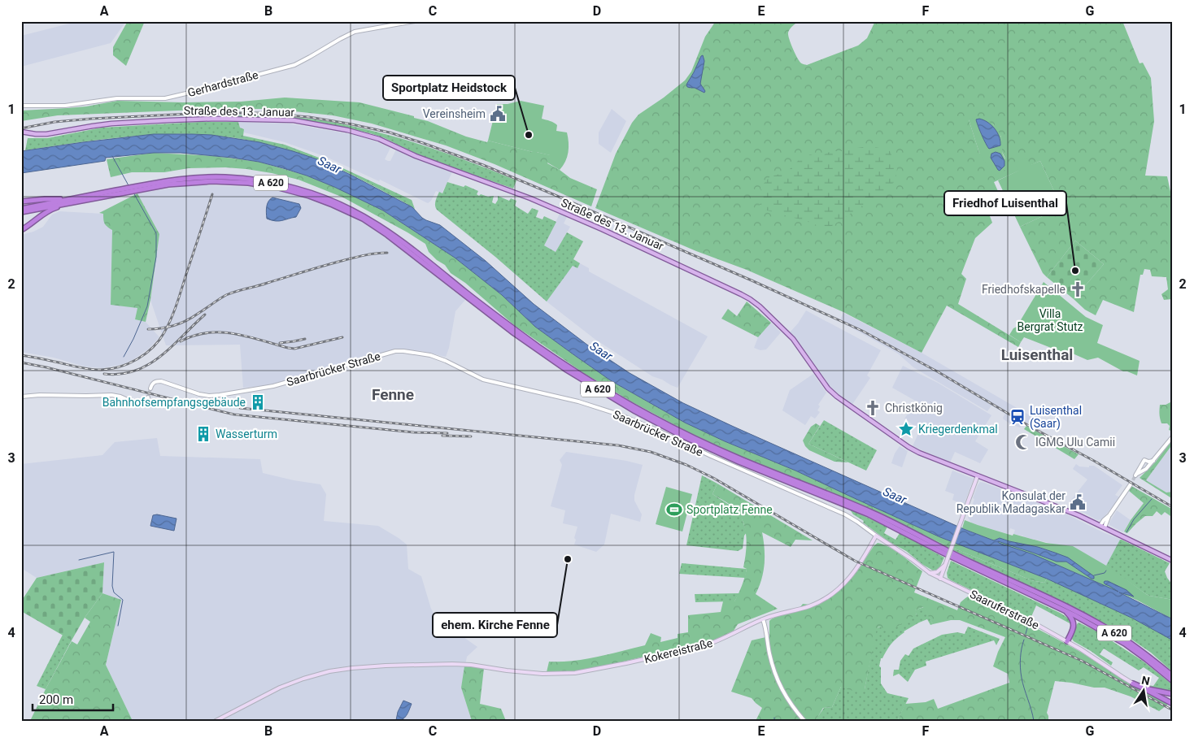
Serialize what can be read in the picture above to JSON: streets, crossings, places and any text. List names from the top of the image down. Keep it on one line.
{"streets":{"highway":["A 620"],"main road":["Straße des 13. Januar","Saaruferstraße","Kokereistraße"],"street":["Gerhardstraße","Saarbrücker Straße"]},"crossings":[["Saarbrücker Straße","Saaruferstraße"],["Saarbrücker Straße","Kokereistraße"],["Saaruferstraße","Kokereistraße"]],"districts":["Luisenthal","Fenne"],"water":["Saar"],"parks":["Villa Bergrat Stutz"],"places":{"public building":["Vereinsheim","Konsulat der Republik Madagaskar"],"other":["Sportplatz Heidstock","Friedhof Luisenthal","ehem. Kirche Fenne"],"church":["Friedhofskapelle","Christkönig"],"building":["Bahnhofsempfangsgebäude","Wasserturm"],"station":["Luisenthal (Saar)"],"place":["Kriegerdenkmal"],"mosque":["IGMG Ulu Camii"],"sports":["Sportplatz Fenne"]},"scale_bar":"200 m","north":"top","grid":{"columns":["A","B","C","D","E","F","G"],"rows":["1","2","3","4"]}}
